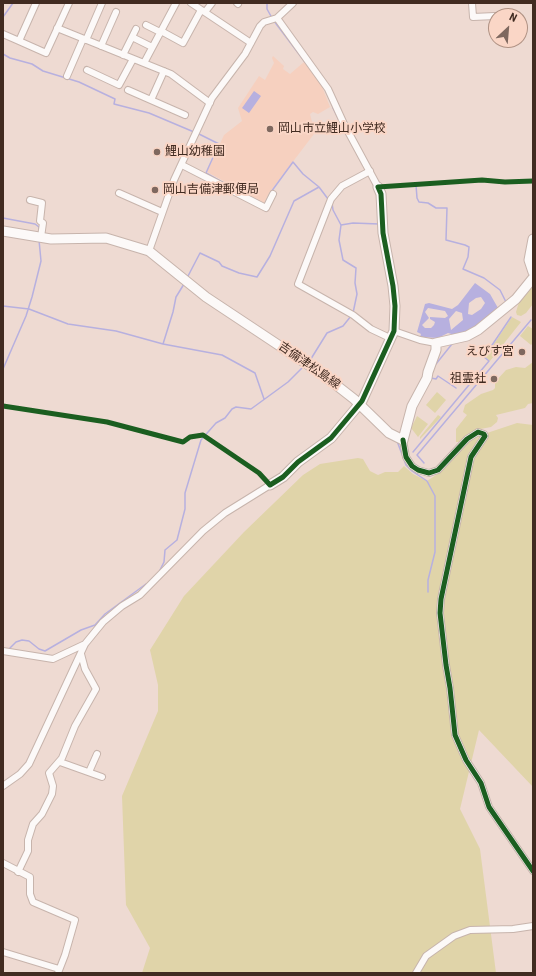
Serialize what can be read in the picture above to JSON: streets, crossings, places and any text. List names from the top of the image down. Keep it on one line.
{"streets":{"main road":["吉備津松島線"]},"places":["岡山市立鯉山小学校","鯉山幼稚園","岡山吉備津郵便局","えびす宮","祖霊社"],"north":"top right"}
